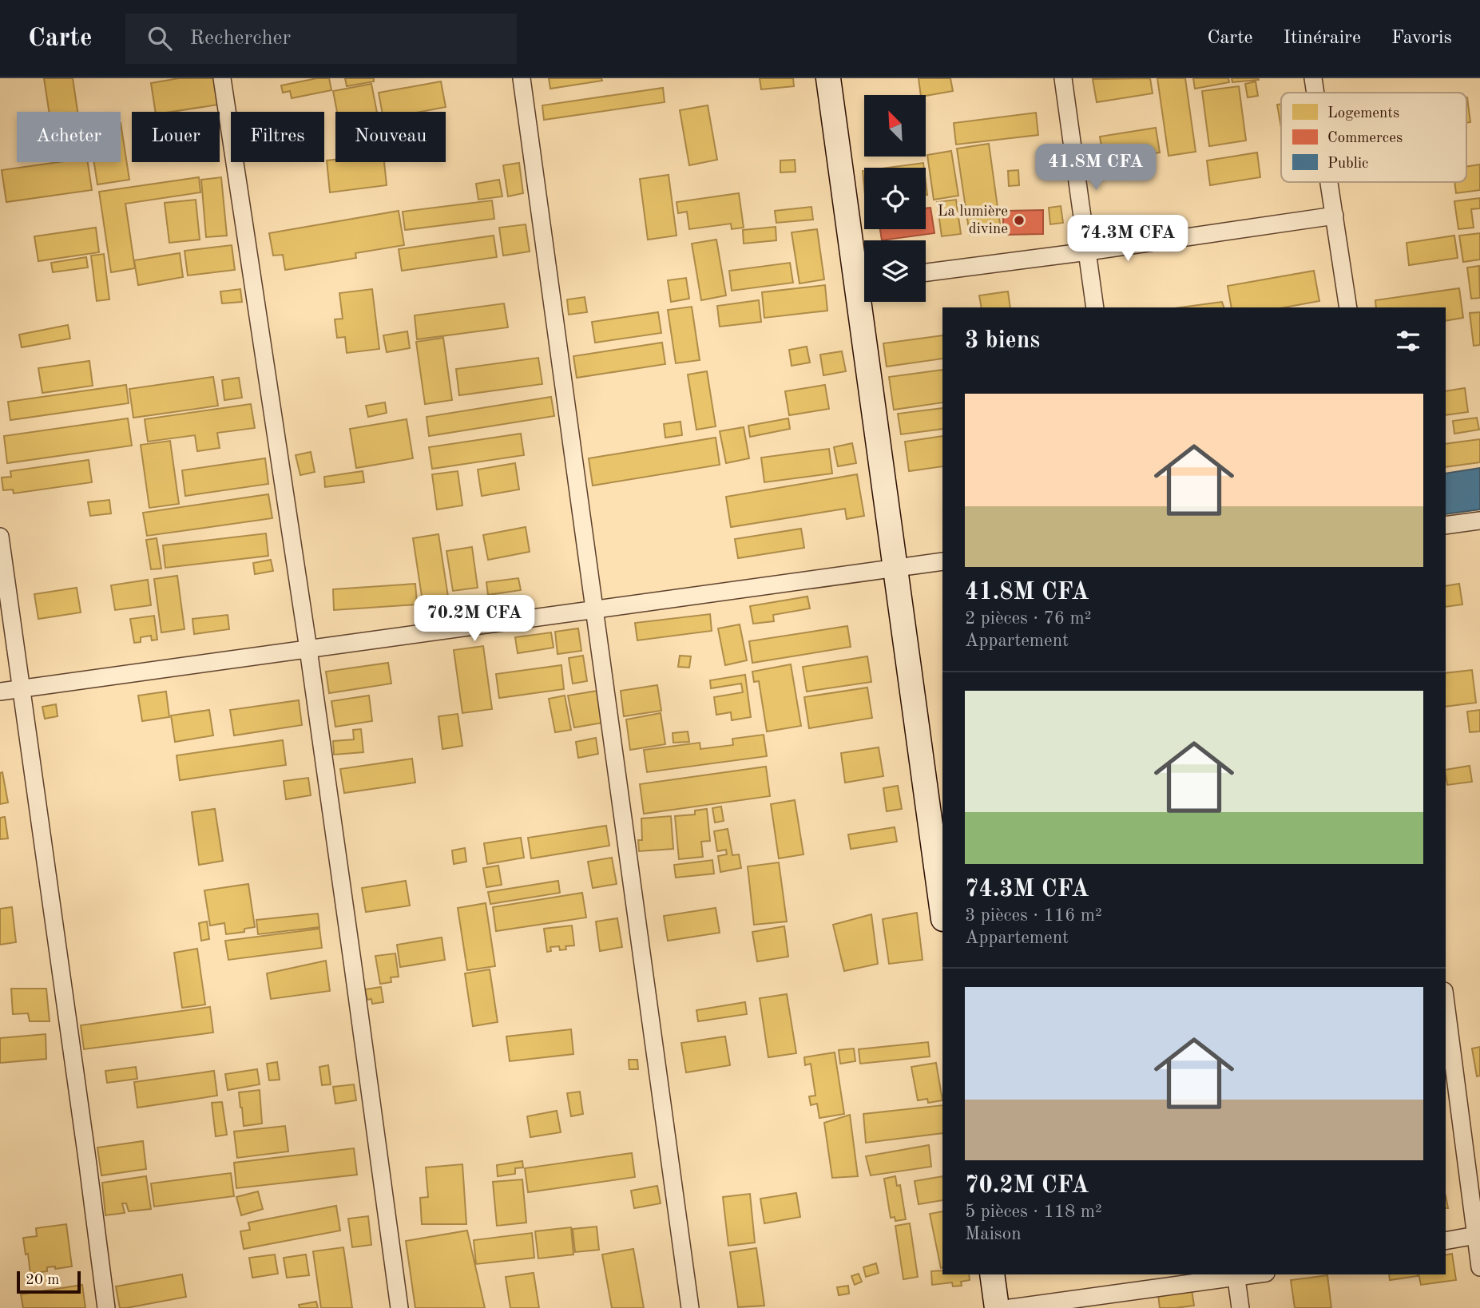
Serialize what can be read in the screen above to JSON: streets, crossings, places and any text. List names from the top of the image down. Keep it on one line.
{"places":["La lumière divine"],"legend":["Logements","Commerces","Public"],"scale_bar":"20 m","north":"top left","page":{"header":"Carte","search":"Rechercher","nav":["Carte","Itinéraire","Favoris"],"chip":["Acheter","Louer","Filtres","Nouveau"],"price":["41.8M CFA","74.3M CFA","70.2M CFA"],"heading":"3 biens","list":[{"name":"41.8M CFA","note":"2 pièces · 76 m² · Appartement"},{"name":"74.3M CFA","note":"3 pièces · 116 m² · Appartement"},{"name":"70.2M CFA","note":"5 pièces · 118 m² · Maison"}],"scale":"20 m"}}
